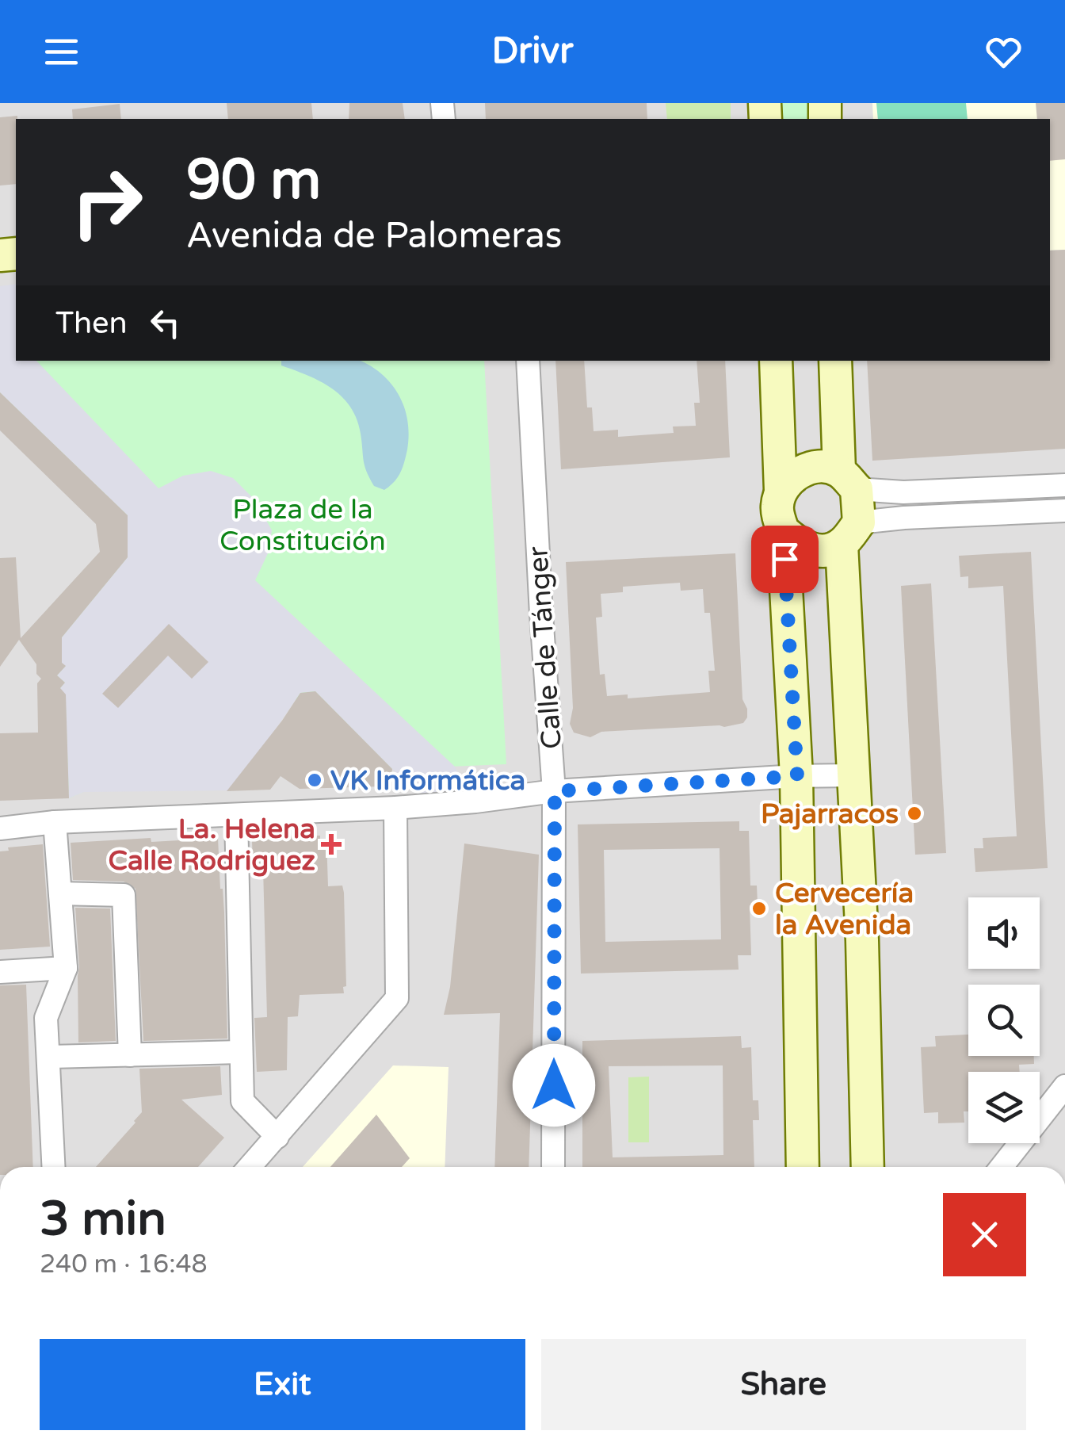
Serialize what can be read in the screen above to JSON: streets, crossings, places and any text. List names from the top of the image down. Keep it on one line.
{"streets":{"street":["Calle de Tánger"]},"parks":["Plaza de la Constitución"],"places":{"other":["VK Informática","Pajarracos","Cervecería la Avenida"],"health":["La. Helena Calle Rodriguez"]},"page":{"header":"Drivr","turn":["90 m","Avenida de Palomeras"],"then":"Then","heading":["3 min","240 m · 16:48"],"buttons":["Exit","Share"]}}
